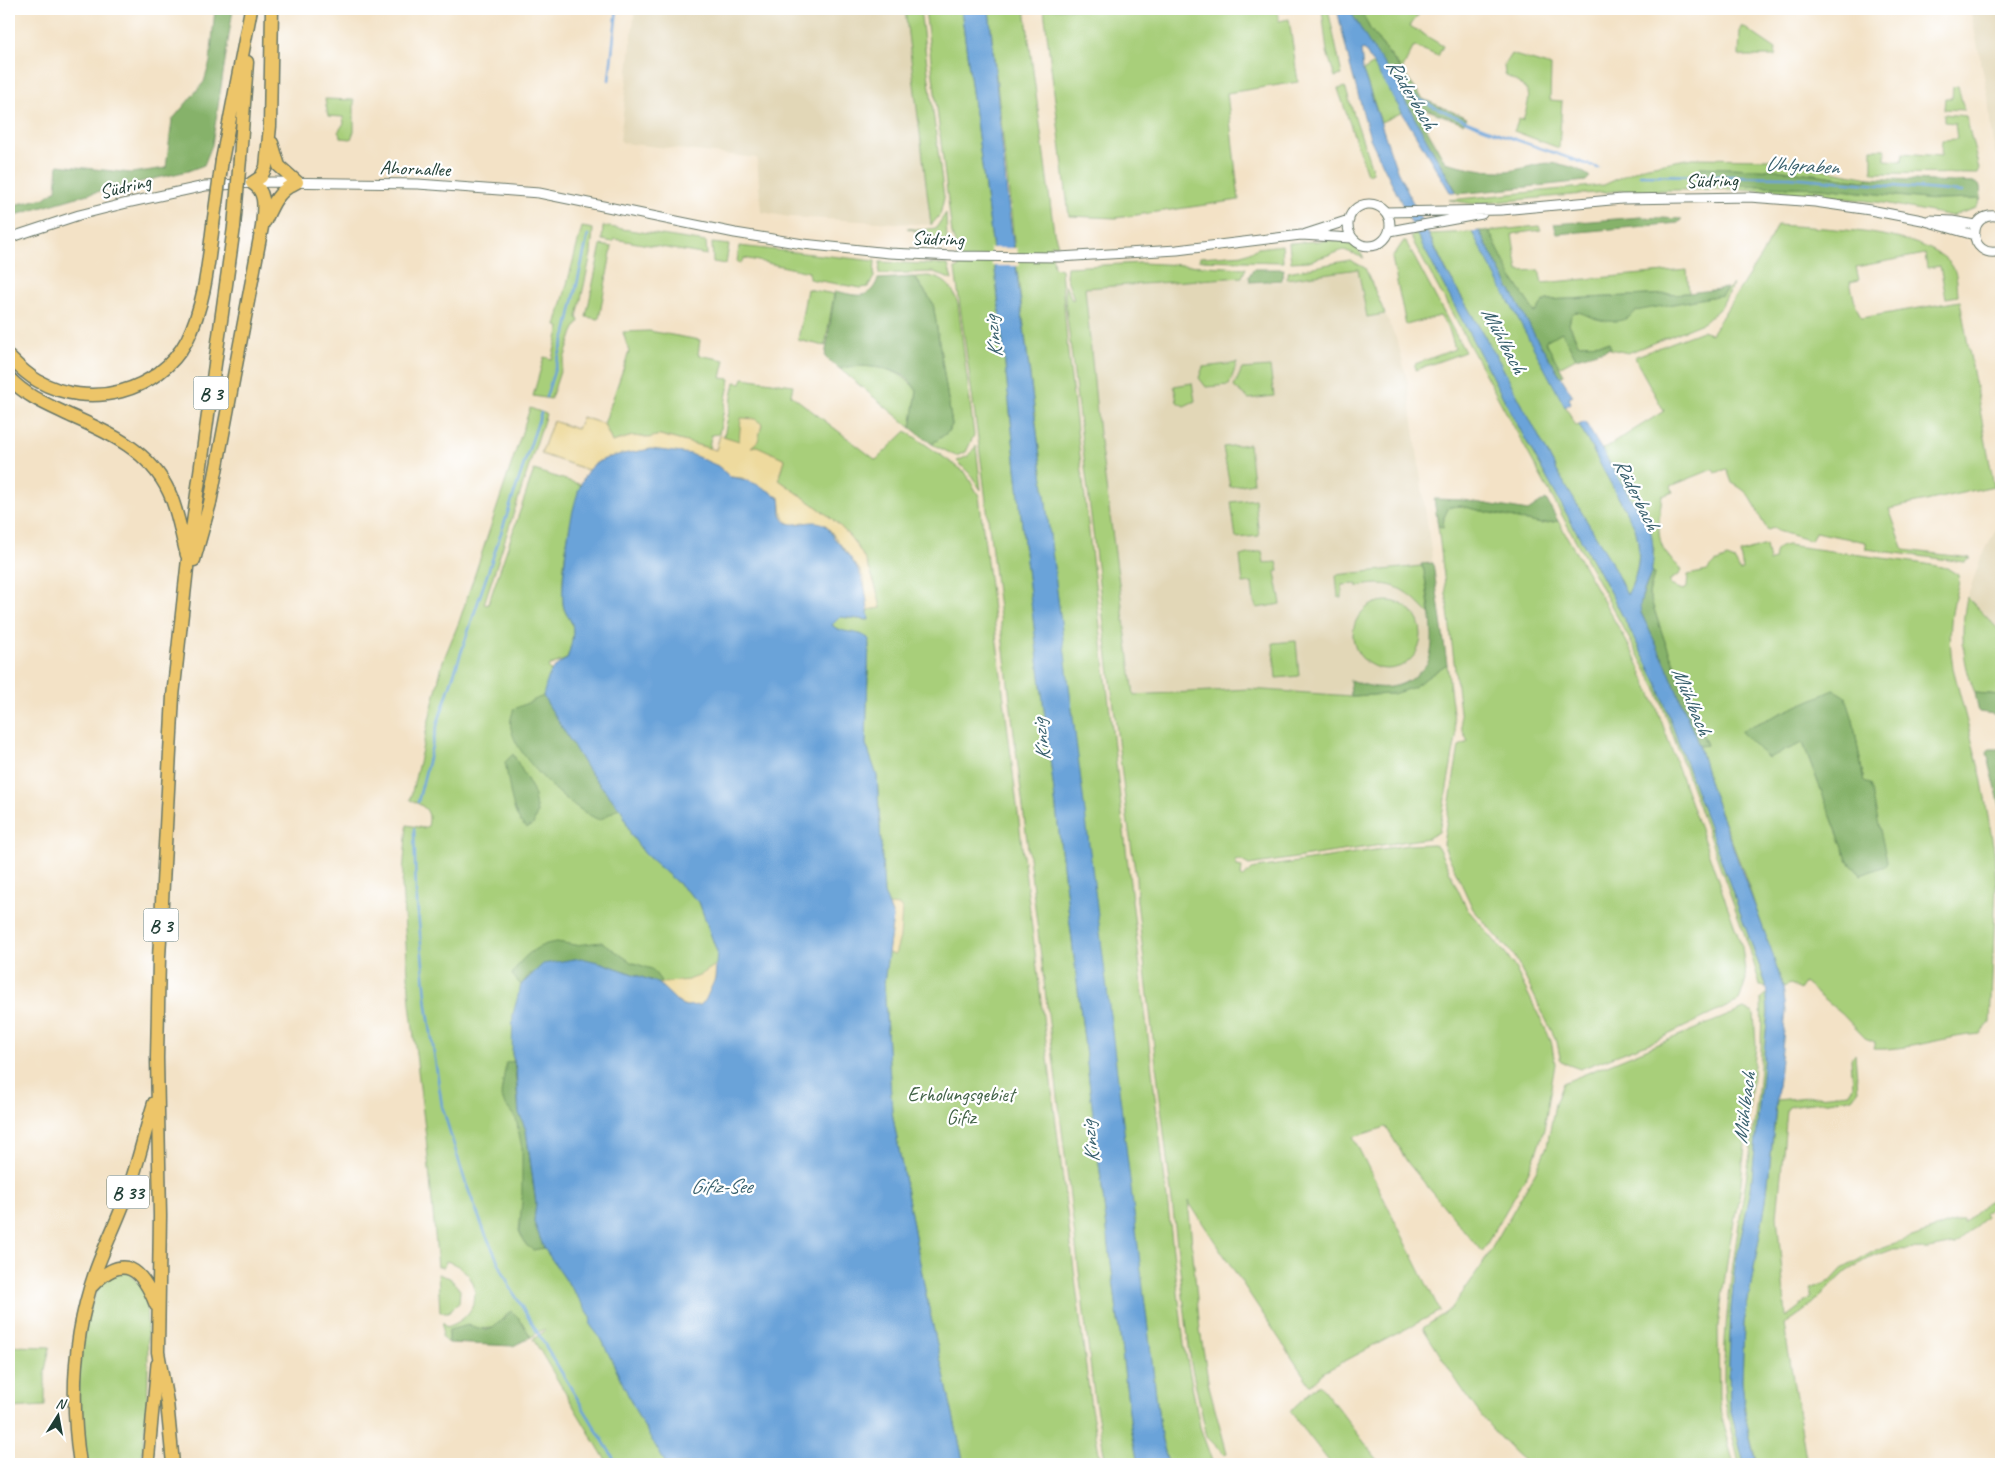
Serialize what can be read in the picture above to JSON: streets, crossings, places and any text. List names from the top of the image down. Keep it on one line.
{"streets":{"highway":["B 3","B 33"],"street":["Ahornallee","Südring"]},"crossings":[["Ahornallee","Südring"],["B 3","B 33"]],"water":["Räderbach","Uhlgraben","Kinzig","Mühlbach","Gifiz-See"],"parks":["Erholungsgebiet Gifiz"],"north":"top"}
